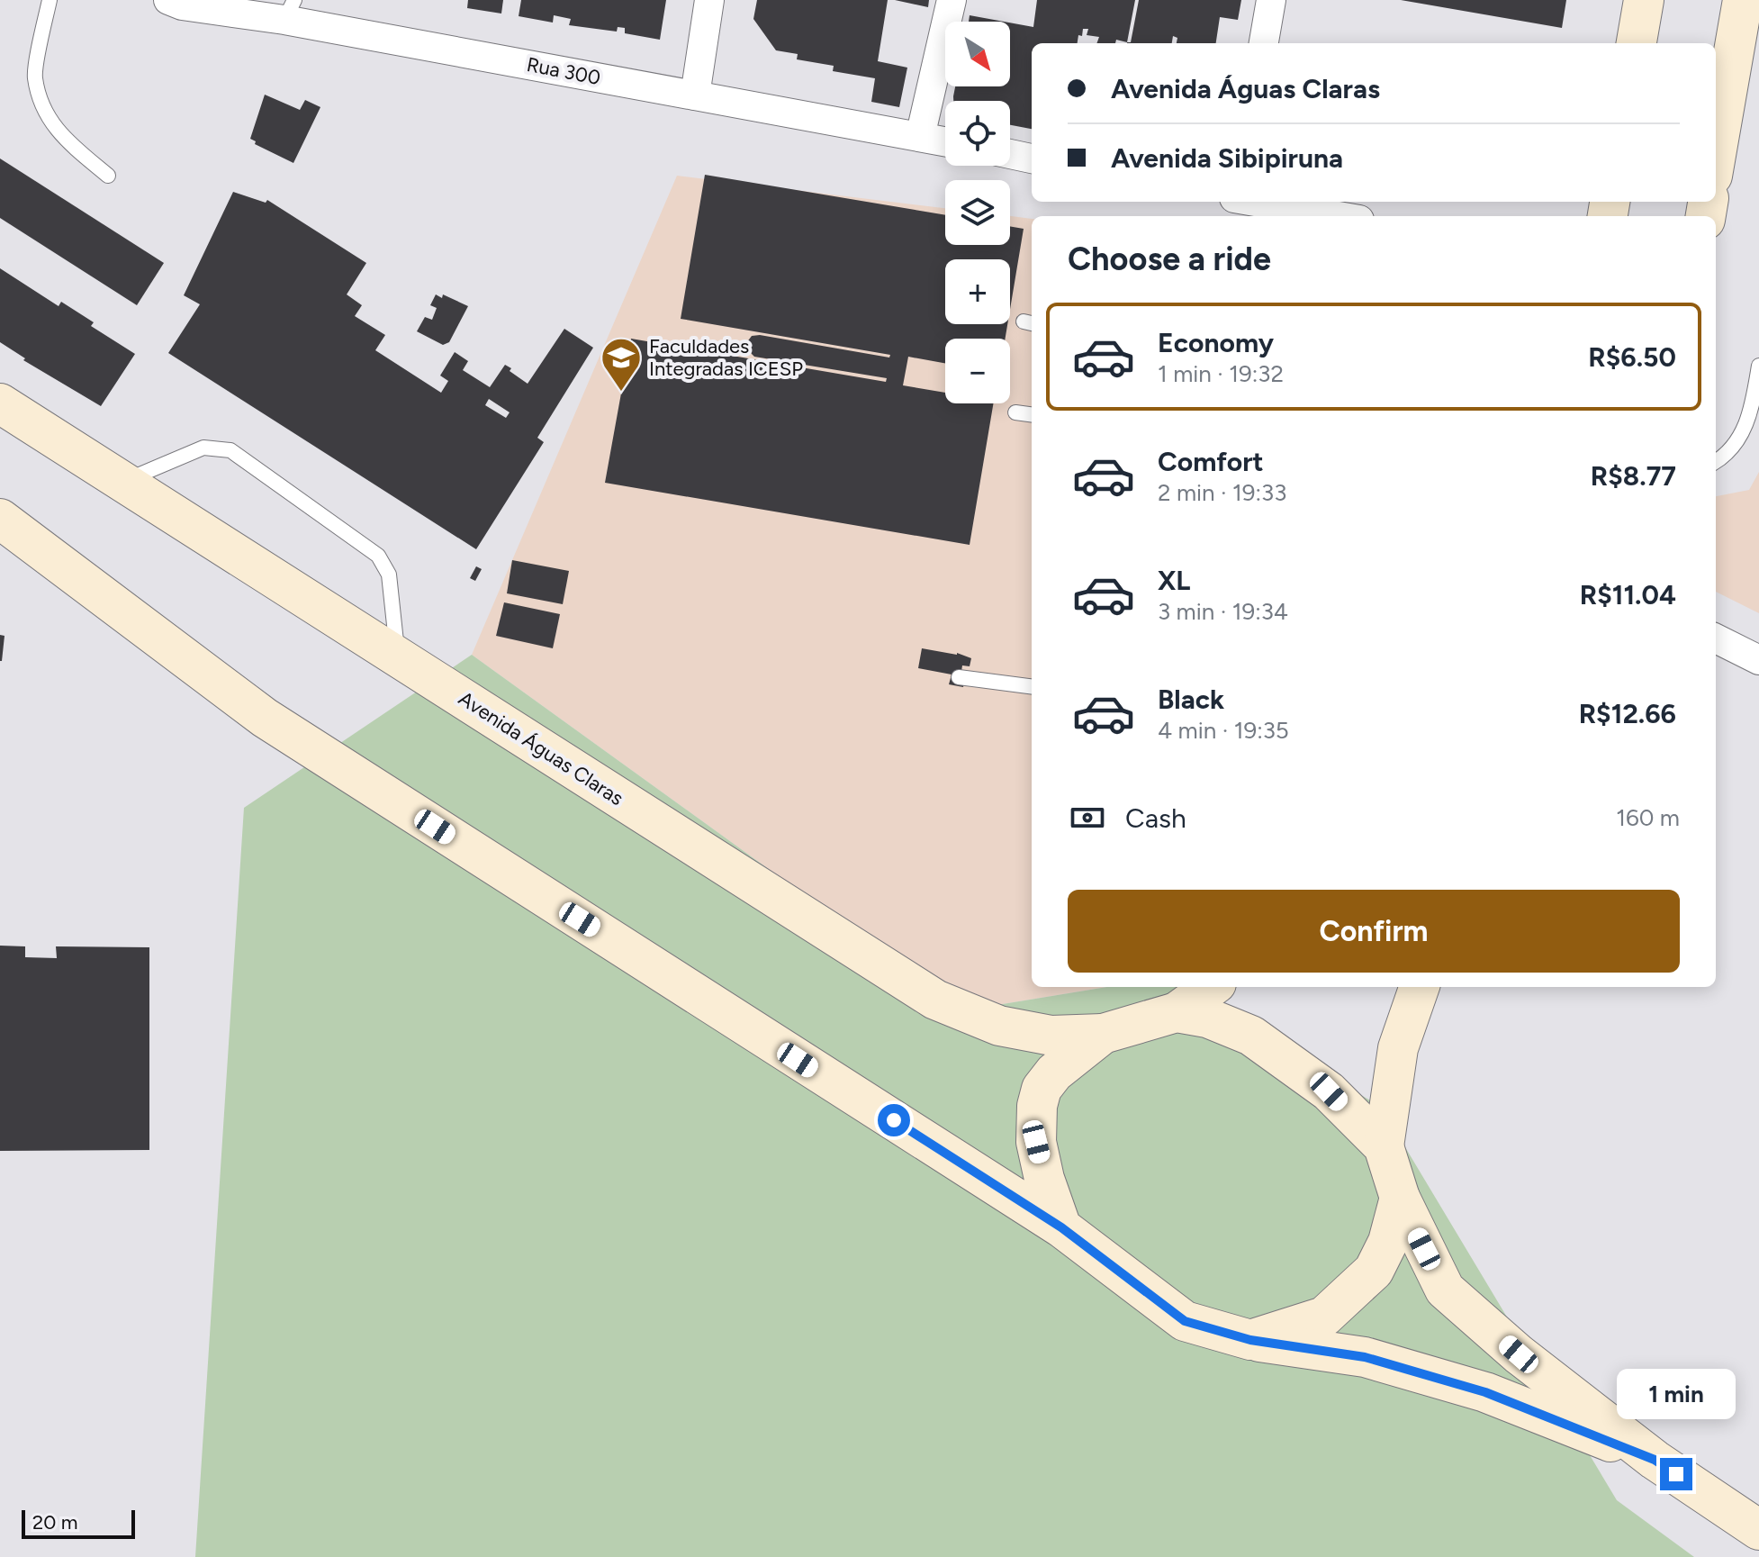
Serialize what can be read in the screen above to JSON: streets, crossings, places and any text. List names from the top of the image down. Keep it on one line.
{"streets":{"main road":["Avenida Águas Claras"],"street":["Rua 300"]},"places":{"school or university":["Faculdades Integradas ICESP"]},"scale_bar":"20 m","north":"bottom right","page":{"map_buttons":["+","−"],"banner":["Avenida Águas Claras","Avenida Sibipiruna"],"heading":"Choose a ride","list":[{"name":"Economy","note":"1 min · 19:32","value":"R$6.50"},{"name":"Comfort","note":"2 min · 19:33","value":"R$8.77"},{"name":"XL","note":"3 min · 19:34","value":"R$11.04"},{"name":"Black","note":"4 min · 19:35","value":"R$12.66"}],"pay":["Cash","160 m"],"buttons":"Confirm","bubble":"1 min","scale":"20 m"}}
